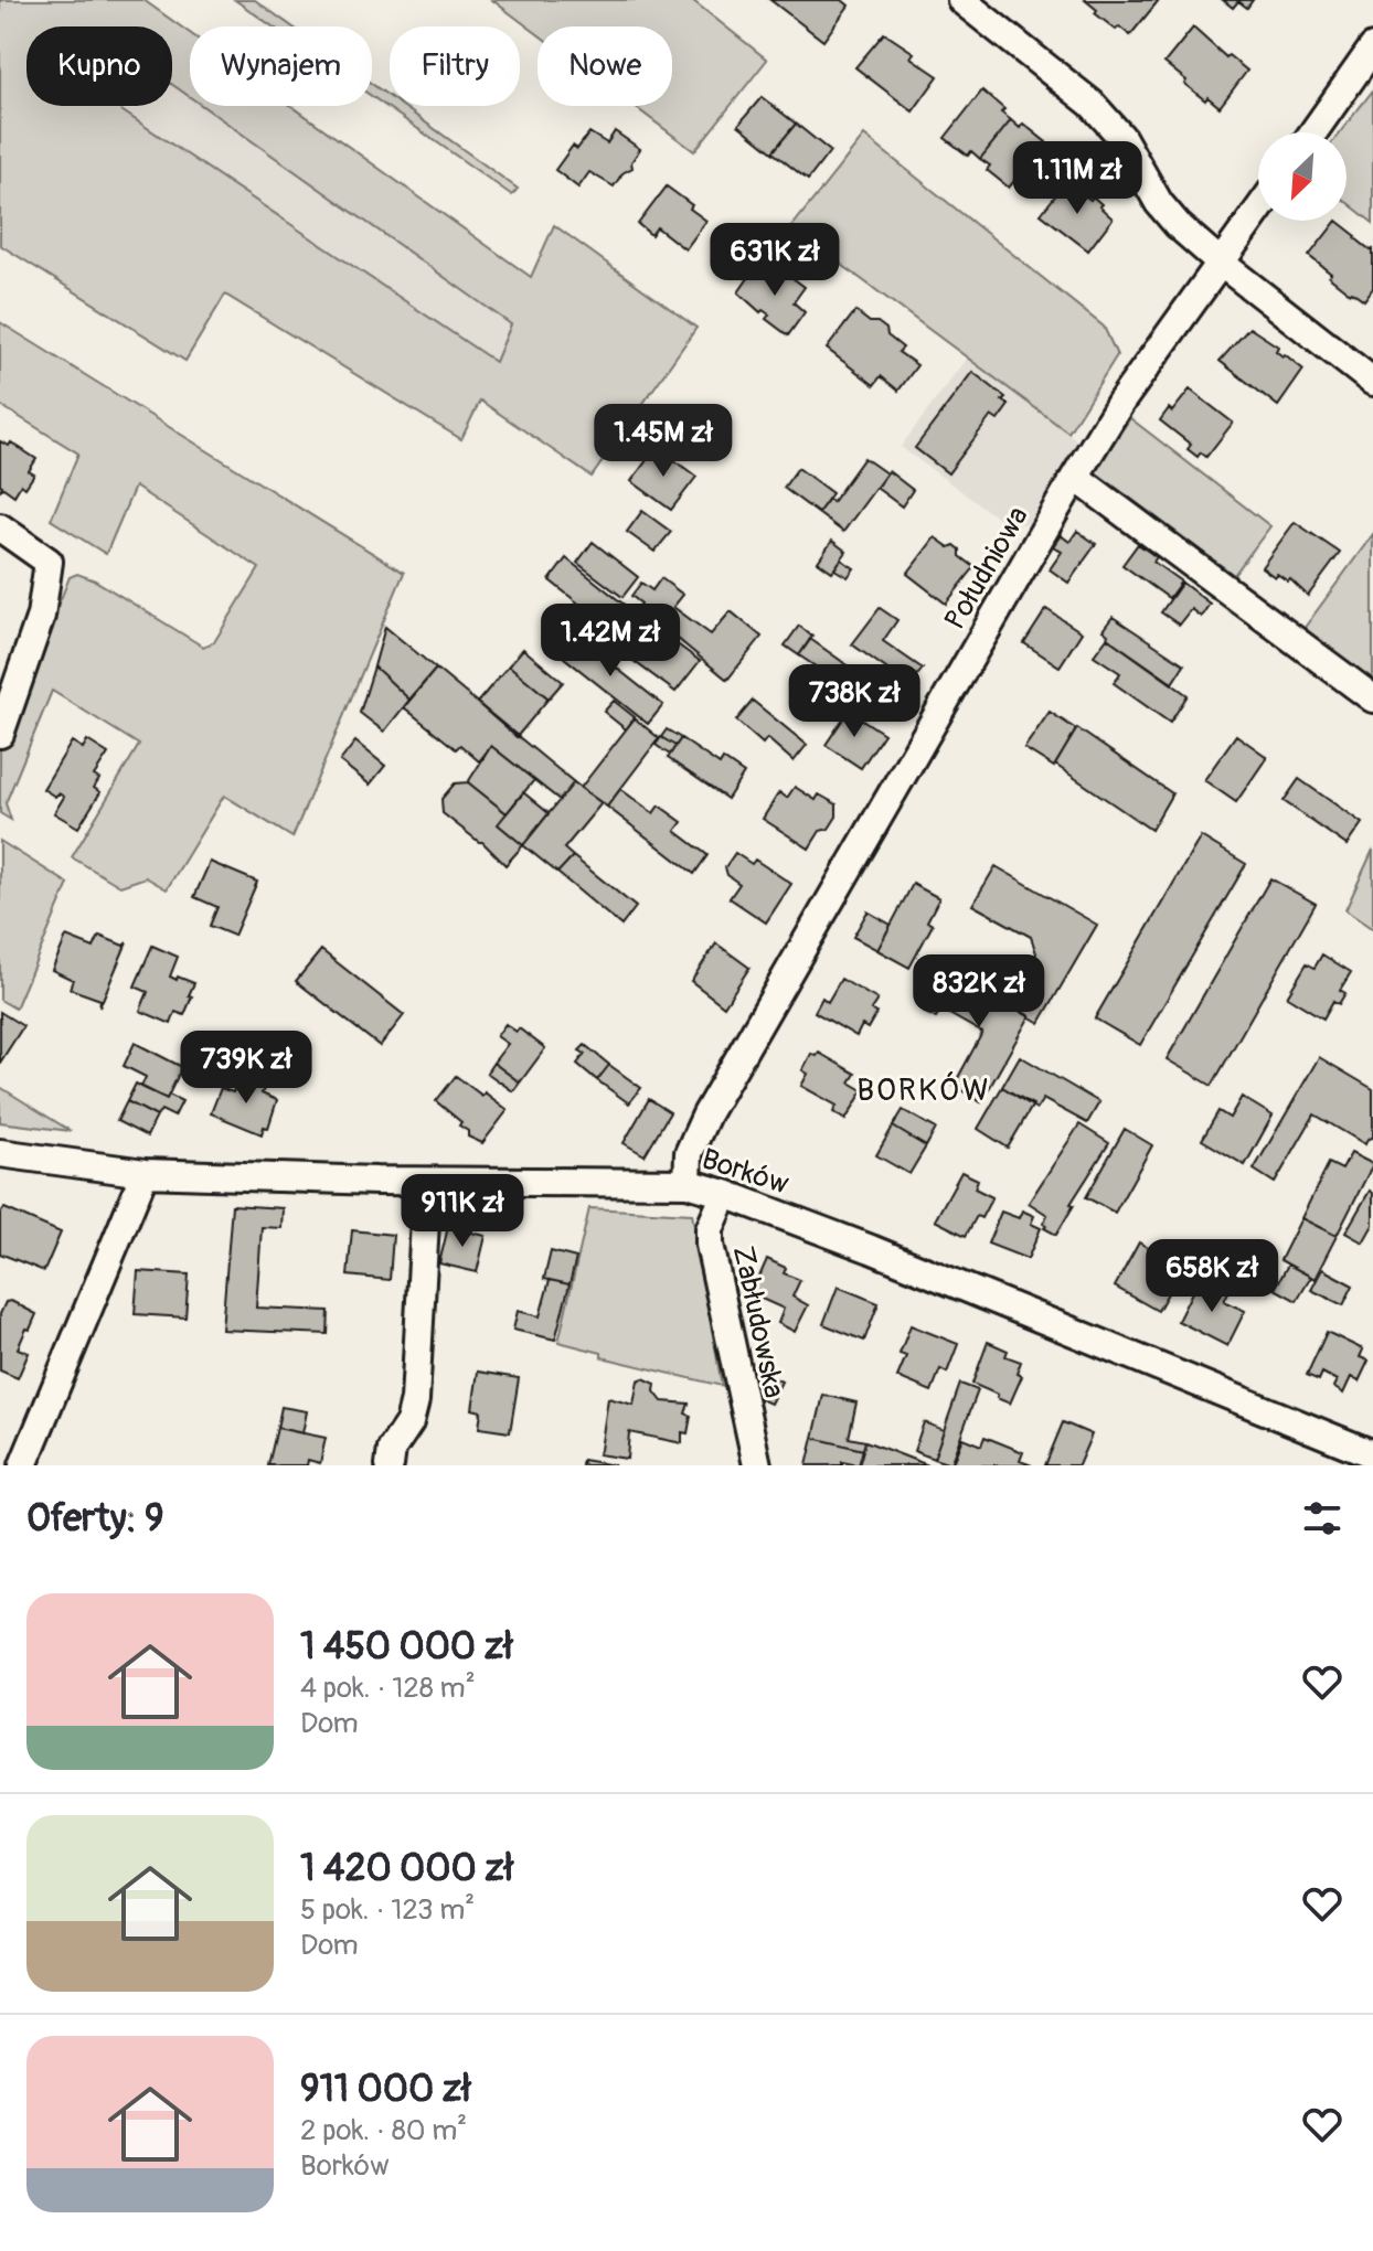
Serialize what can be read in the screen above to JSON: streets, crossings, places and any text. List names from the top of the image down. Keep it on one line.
{"streets":{"street":["Południowa","Borków","Zabłudowska"]},"crossings":[["Południowa","Borków"],["Borków","Zabłudowska"]],"districts":["BORKÓW"],"north":"bottom left","page":{"chip":["Kupno","Wynajem","Filtry","Nowe"],"price":["1.11M zł","631K zł","1.45M zł","1.42M zł","738K zł","832K zł","739K zł","911K zł","658K zł"],"heading":"Oferty: 9","list":[{"name":"1 450 000 zł","note":"4 pok. · 128 m² · Dom"},{"name":"1 420 000 zł","note":"5 pok. · 123 m² · Dom"},{"name":"911 000 zł","note":"2 pok. · 80 m² · Borków"}]}}
